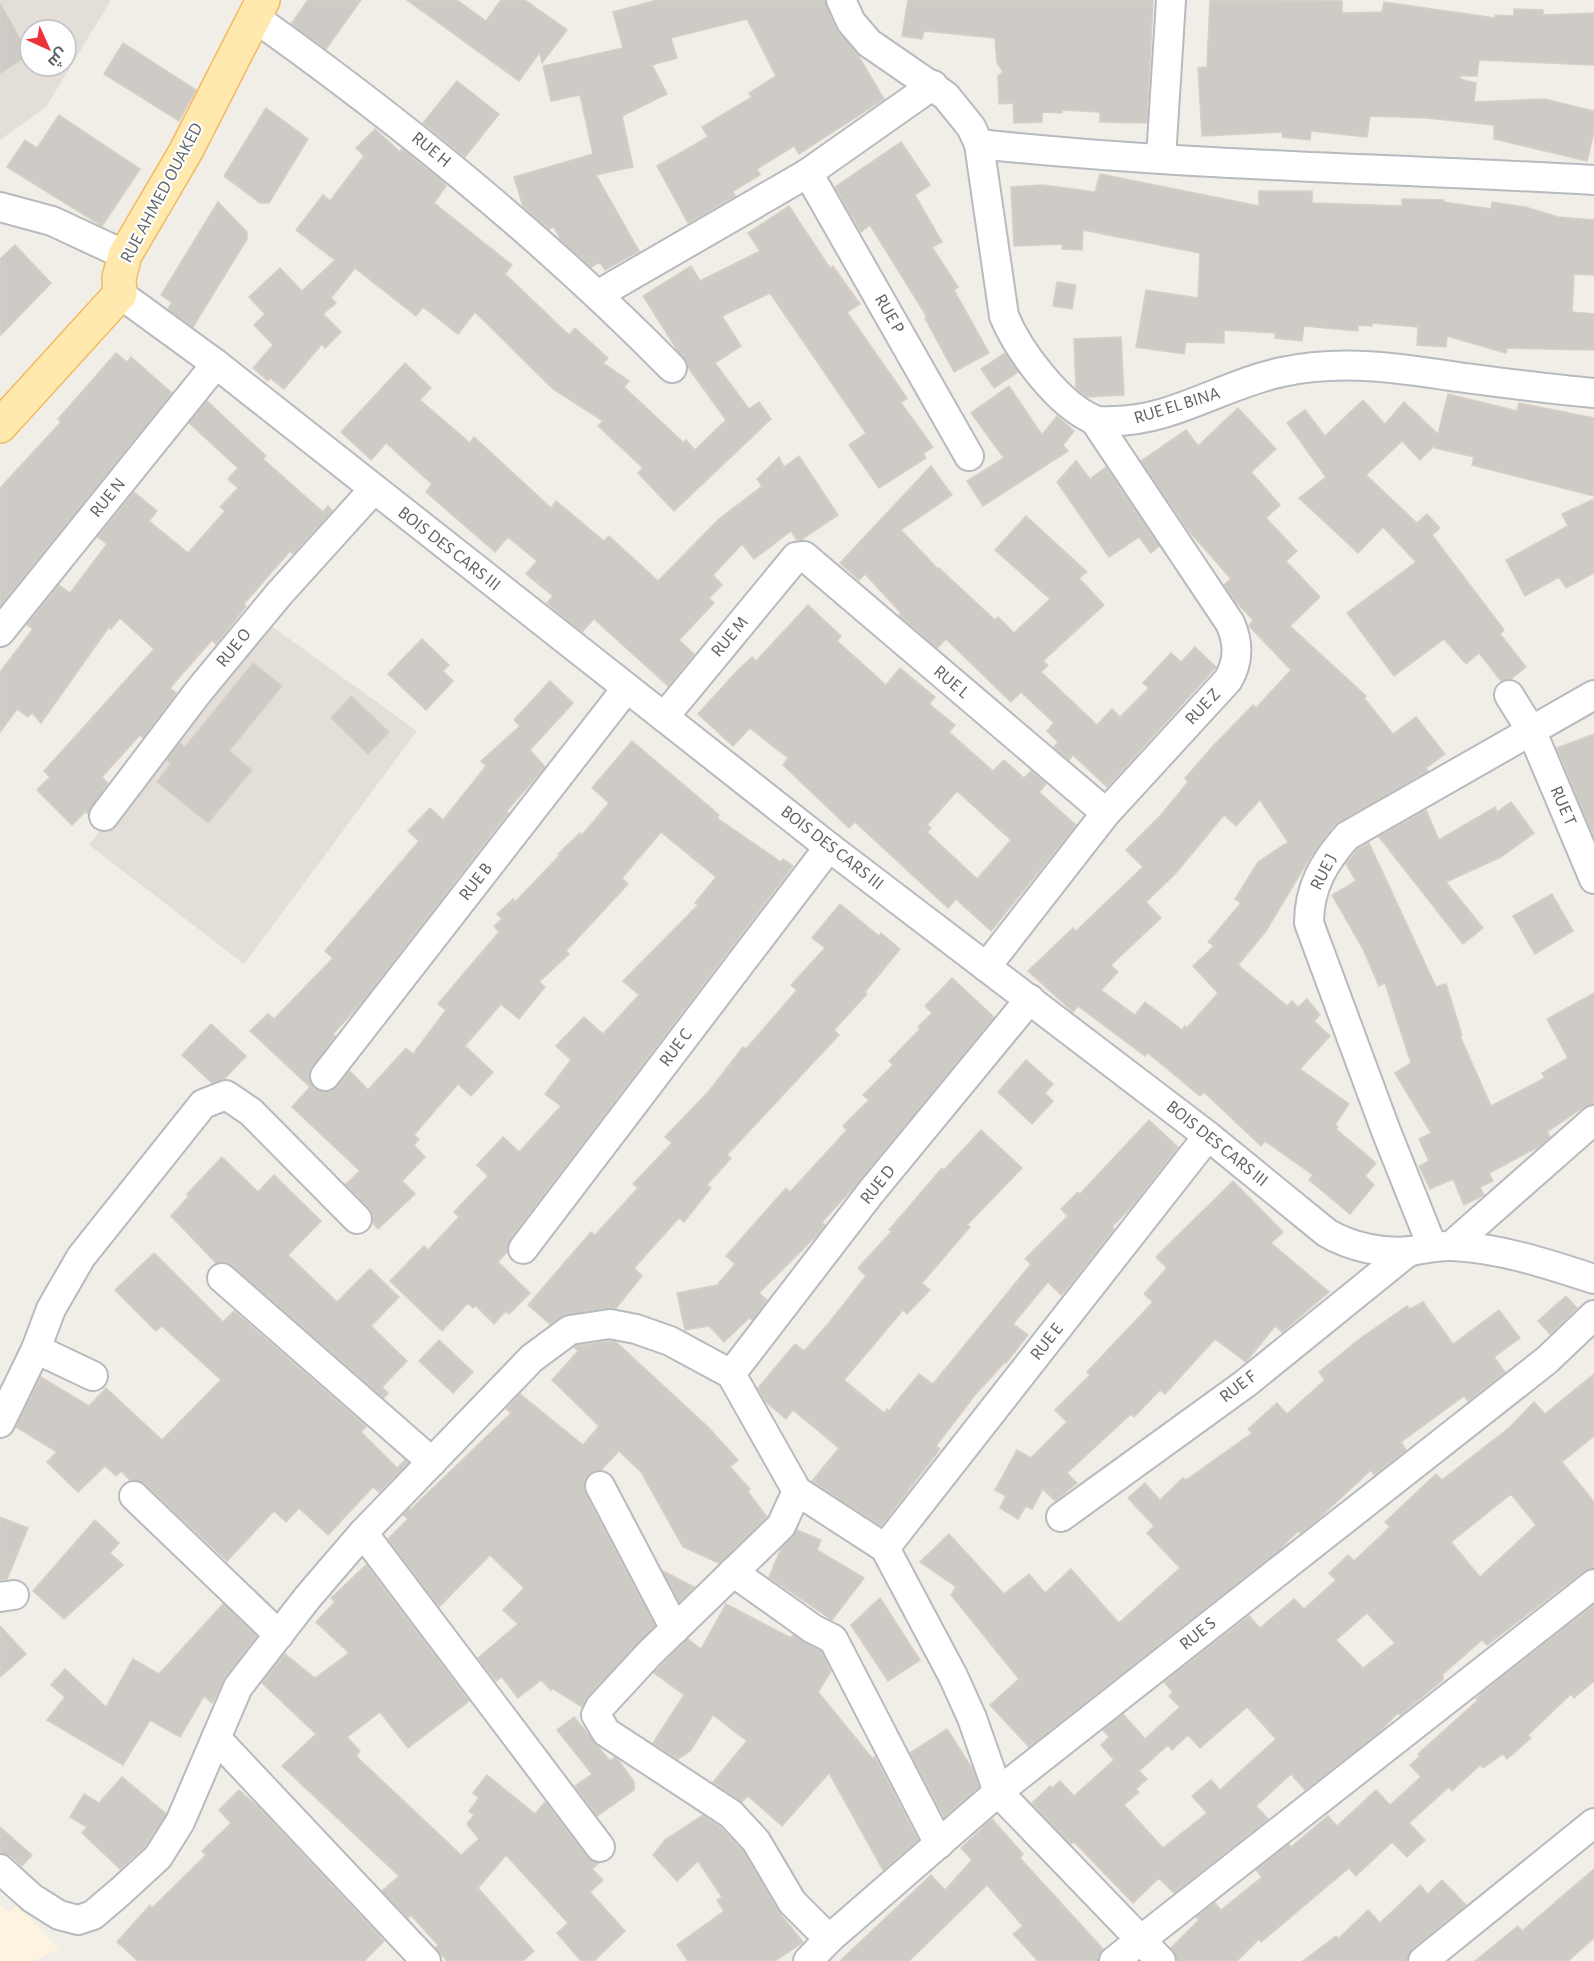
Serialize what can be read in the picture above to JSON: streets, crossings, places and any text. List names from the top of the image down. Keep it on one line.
{"streets":{"main road":["RUE AHMED OUAKED"],"street":["RUE H","RUE P","RUE EL BINA","RUE N","BOIS DES CARS III","RUE M","RUE O","RUE L","RUE Z","RUE T","RUE J","RUE B","RUE C","RUE D","RUE E","RUE F","RUE S"]},"crossings":[["RUE H","RUE AHMED OUAKED"],["RUE AHMED OUAKED","BOIS DES CARS III"],["RUE EL BINA","RUE Z"],["RUE N","BOIS DES CARS III"],["BOIS DES CARS III","RUE M"],["BOIS DES CARS III","RUE O"],["BOIS DES CARS III","RUE Z"],["BOIS DES CARS III","RUE J"],["BOIS DES CARS III","RUE B"],["BOIS DES CARS III","RUE C"],["BOIS DES CARS III","RUE D"],["BOIS DES CARS III","RUE E"],["BOIS DES CARS III","RUE F"],["RUE M","RUE L"],["RUE L","RUE Z"],["RUE T","RUE J"],["RUE J","RUE F"]],"north":"bottom right"}
